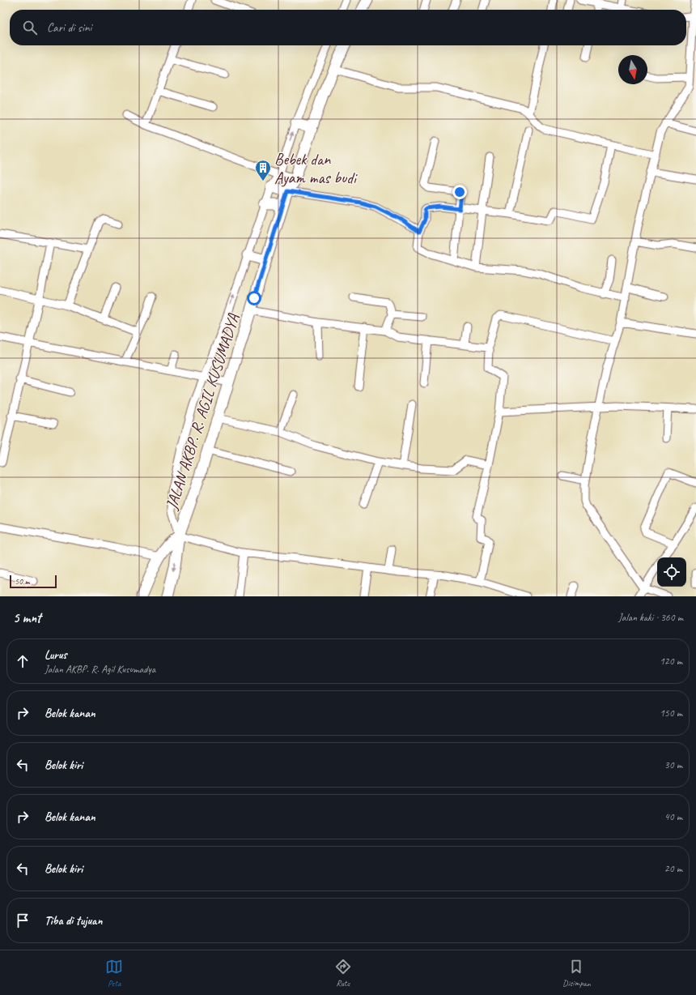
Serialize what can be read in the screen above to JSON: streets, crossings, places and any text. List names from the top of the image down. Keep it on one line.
{"streets":{"main road":["JALAN AKBP. R. AGIL KUSUMADYA"]},"places":{"building":["Bebek dan Ayam mas budi"]},"scale_bar":"50 m","north":"bottom","page":{"search":"Cari di sini","scale":"50 m","heading":["5 mnt","Jalan kaki · 360 m"],"list":[["Lurus","Jalan AKBP. R. Agil Kusumadya","120 m"],["Belok kanan","150 m"],["Belok kiri","30 m"],["Belok kanan","40 m"],["Belok kiri","20 m"],"Tiba di tujuan"],"nav":["Peta","Rute","Disimpan"]}}
